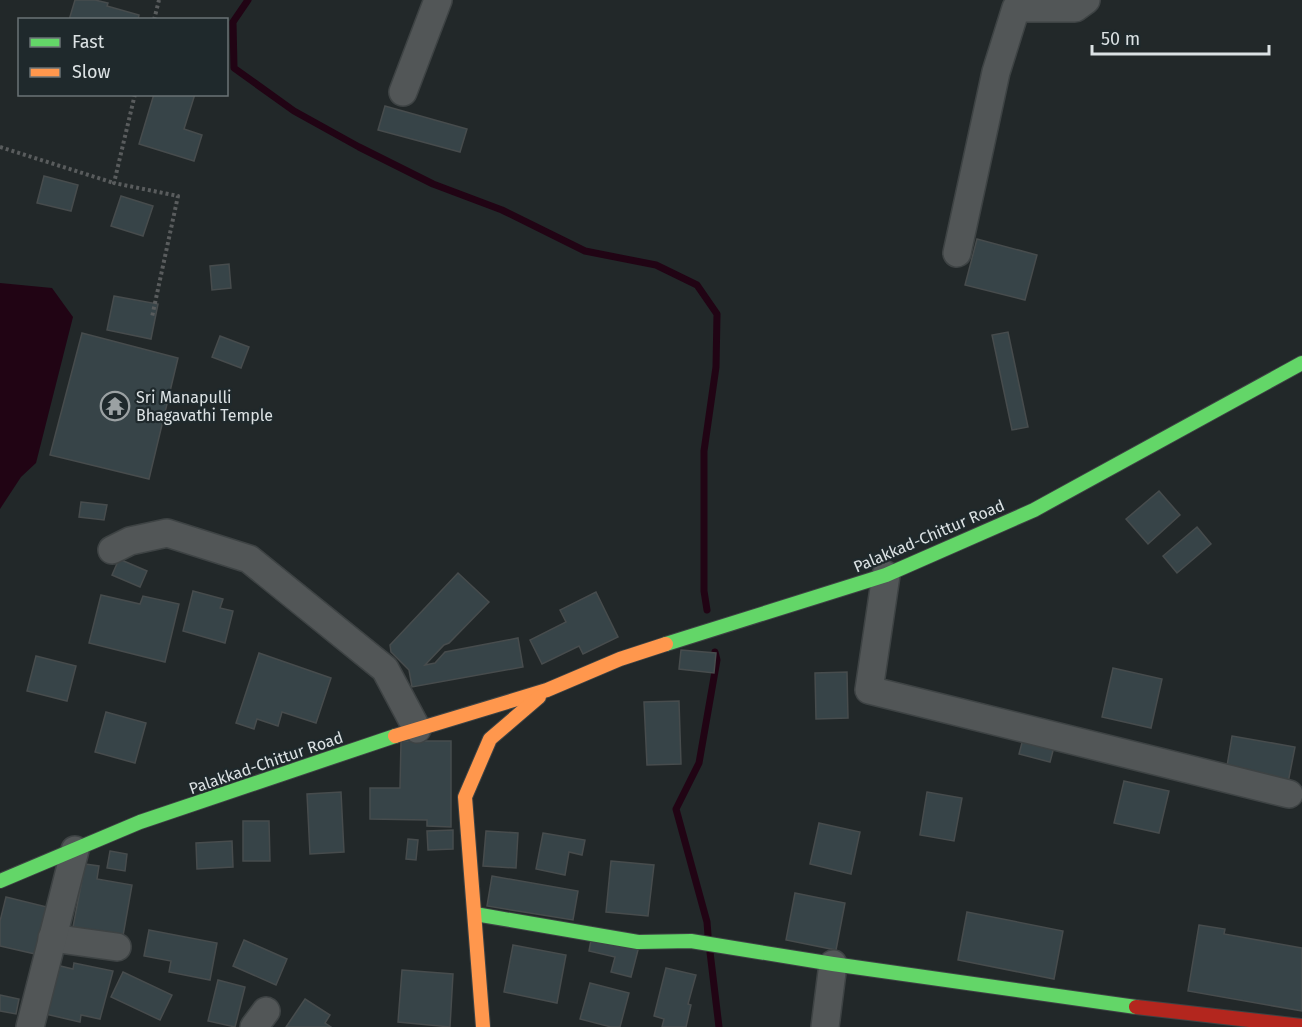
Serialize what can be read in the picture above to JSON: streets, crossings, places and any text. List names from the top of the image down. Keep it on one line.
{"streets":{"main road":["Palakkad-Chittur Road"]},"places":{"temple":["Sri Manapulli Bhagavathi Temple"]},"legend":["Fast","Slow"],"scale_bar":"50 m"}
